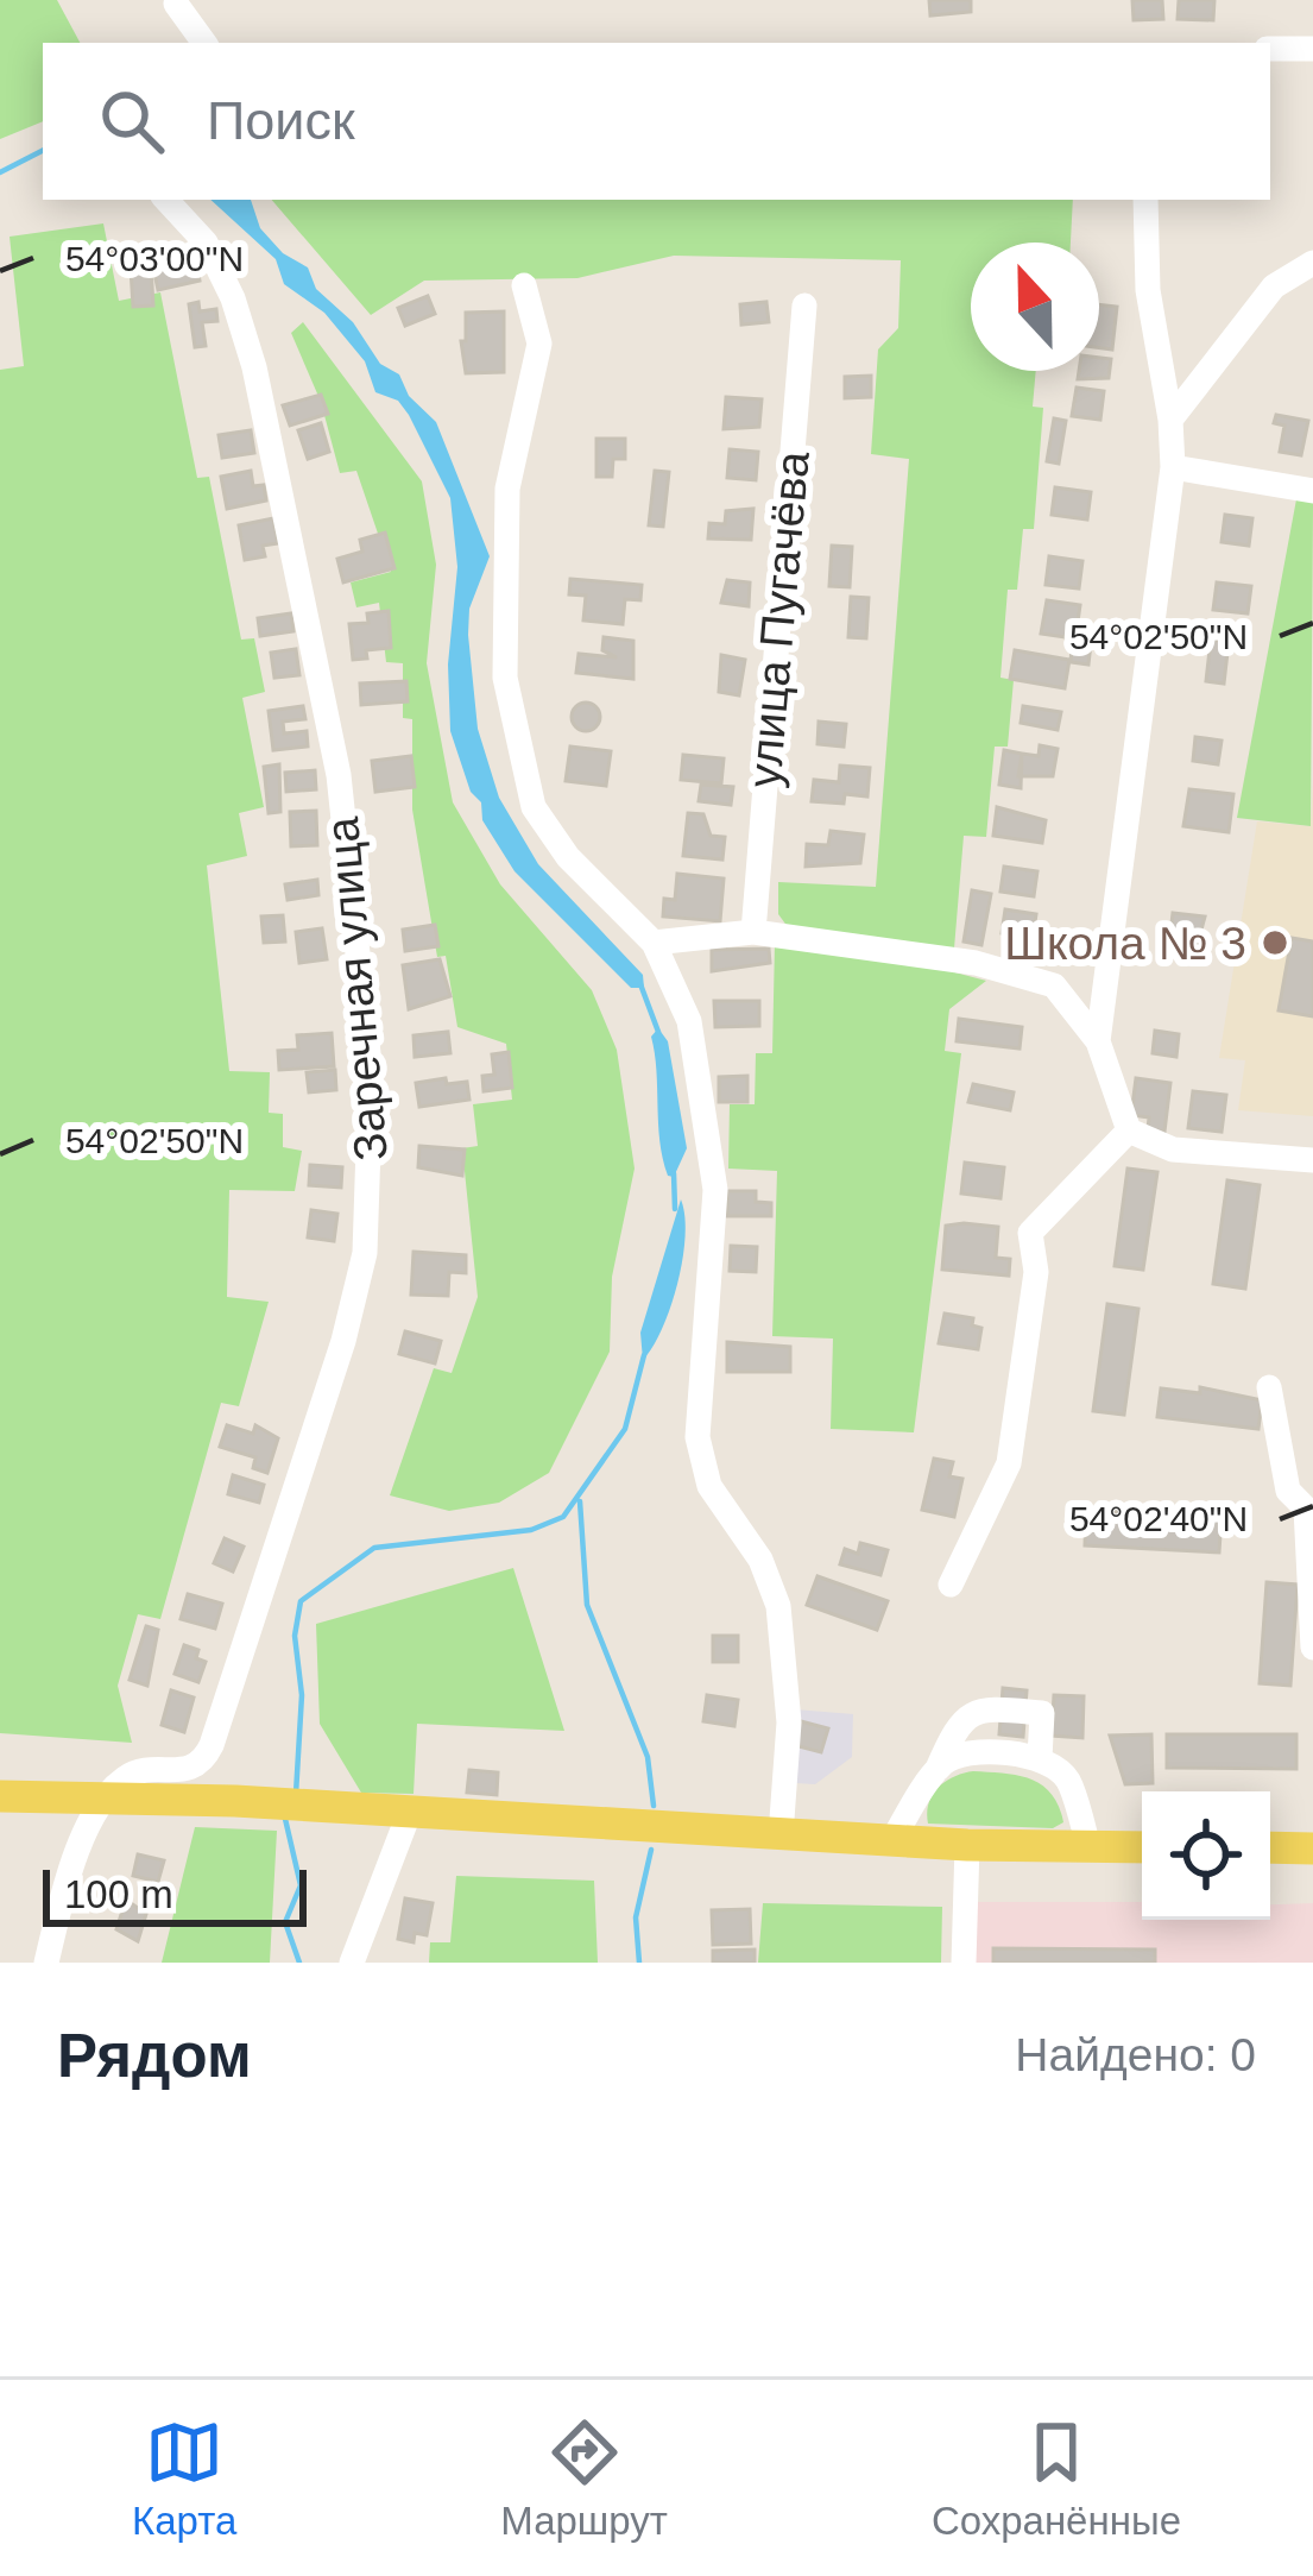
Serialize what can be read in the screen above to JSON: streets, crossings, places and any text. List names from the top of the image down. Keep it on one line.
{"streets":{"street":["улица Пугачёва","Заречная улица"]},"places":["Школа № 3"],"scale_bar":"100 m","north":"top","page":{"search":"Поиск","scale":"100 m","heading":["Рядом","Найдено: 0"],"nav":["Карта","Маршрут","Сохранённые"]},"coordinates":["54°03'00\"N","54°02'50\"N","54°02'40\"N"]}
